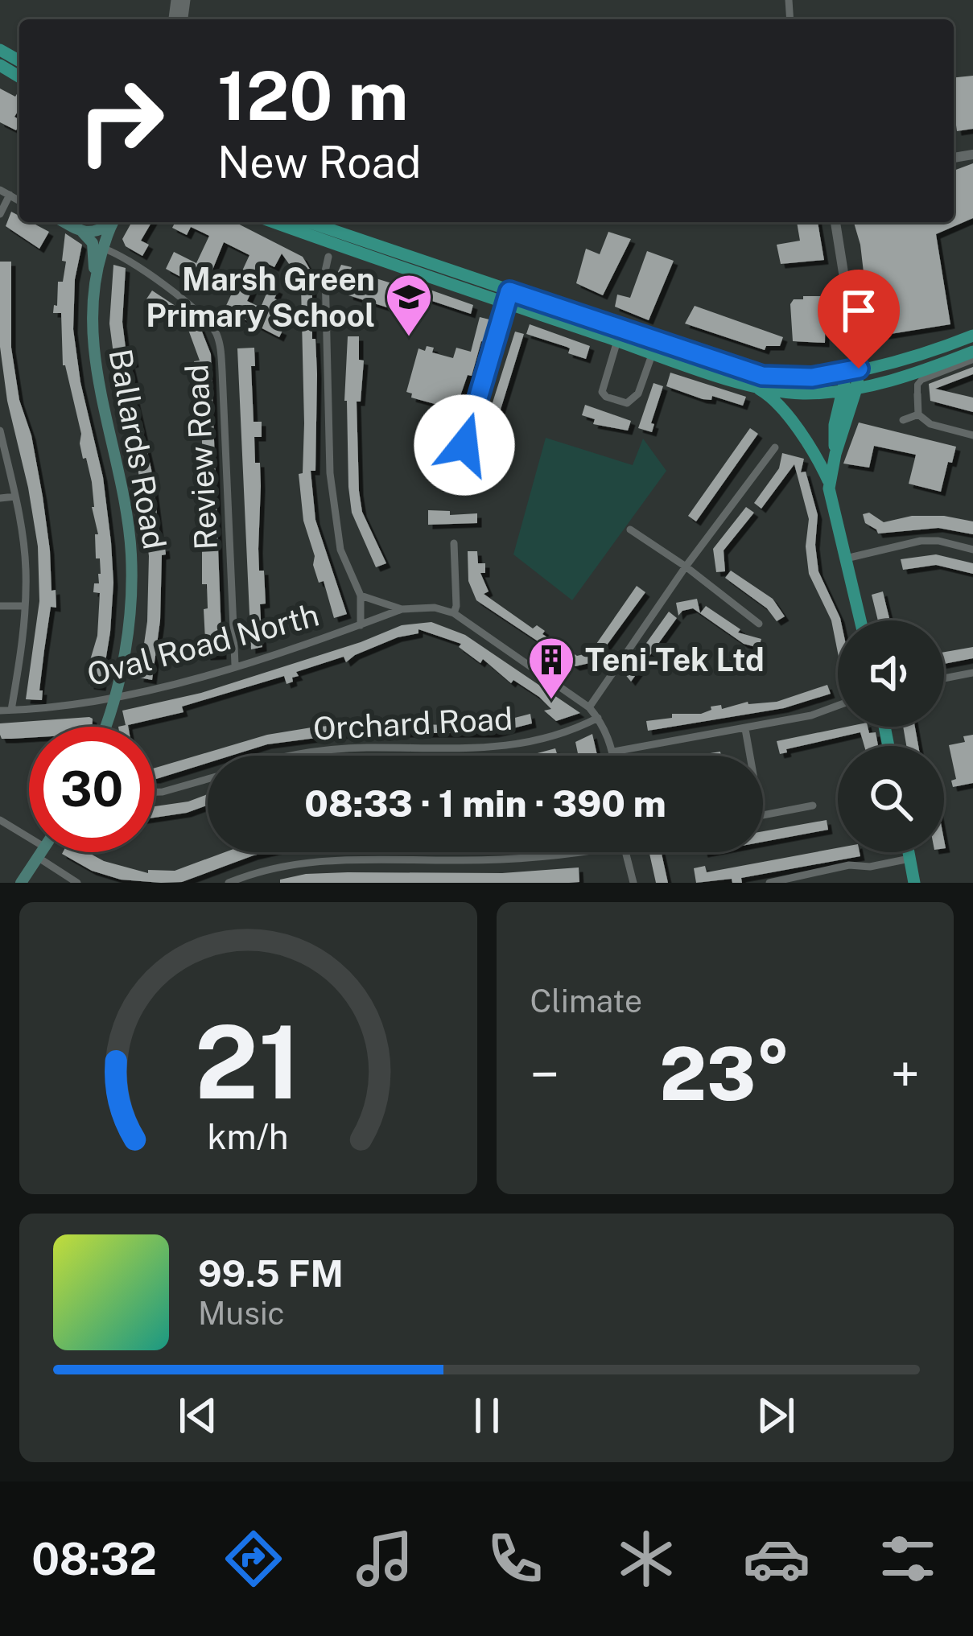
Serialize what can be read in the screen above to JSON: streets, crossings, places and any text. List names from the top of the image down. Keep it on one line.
{"streets":{"main road":["Ballards Road"],"street":["Review Road","Oval Road North","Orchard Road"]},"crossings":[["Ballards Road","Review Road"],["Ballards Road","Oval Road North"],["Review Road","Oval Road North"]],"places":{"school or university":["Marsh Green Primary School"],"building":["Teni-Tek Ltd"]},"page":{"turn":["120 m","New Road"],"limit":"30","trip":"08:33 · 1 min · 390 m","tile":"Climate","heat":["−","23°","+"],"song":["99.5 FM","Music"],"tabs":"08:32","gauge":["21","km/h"]}}
